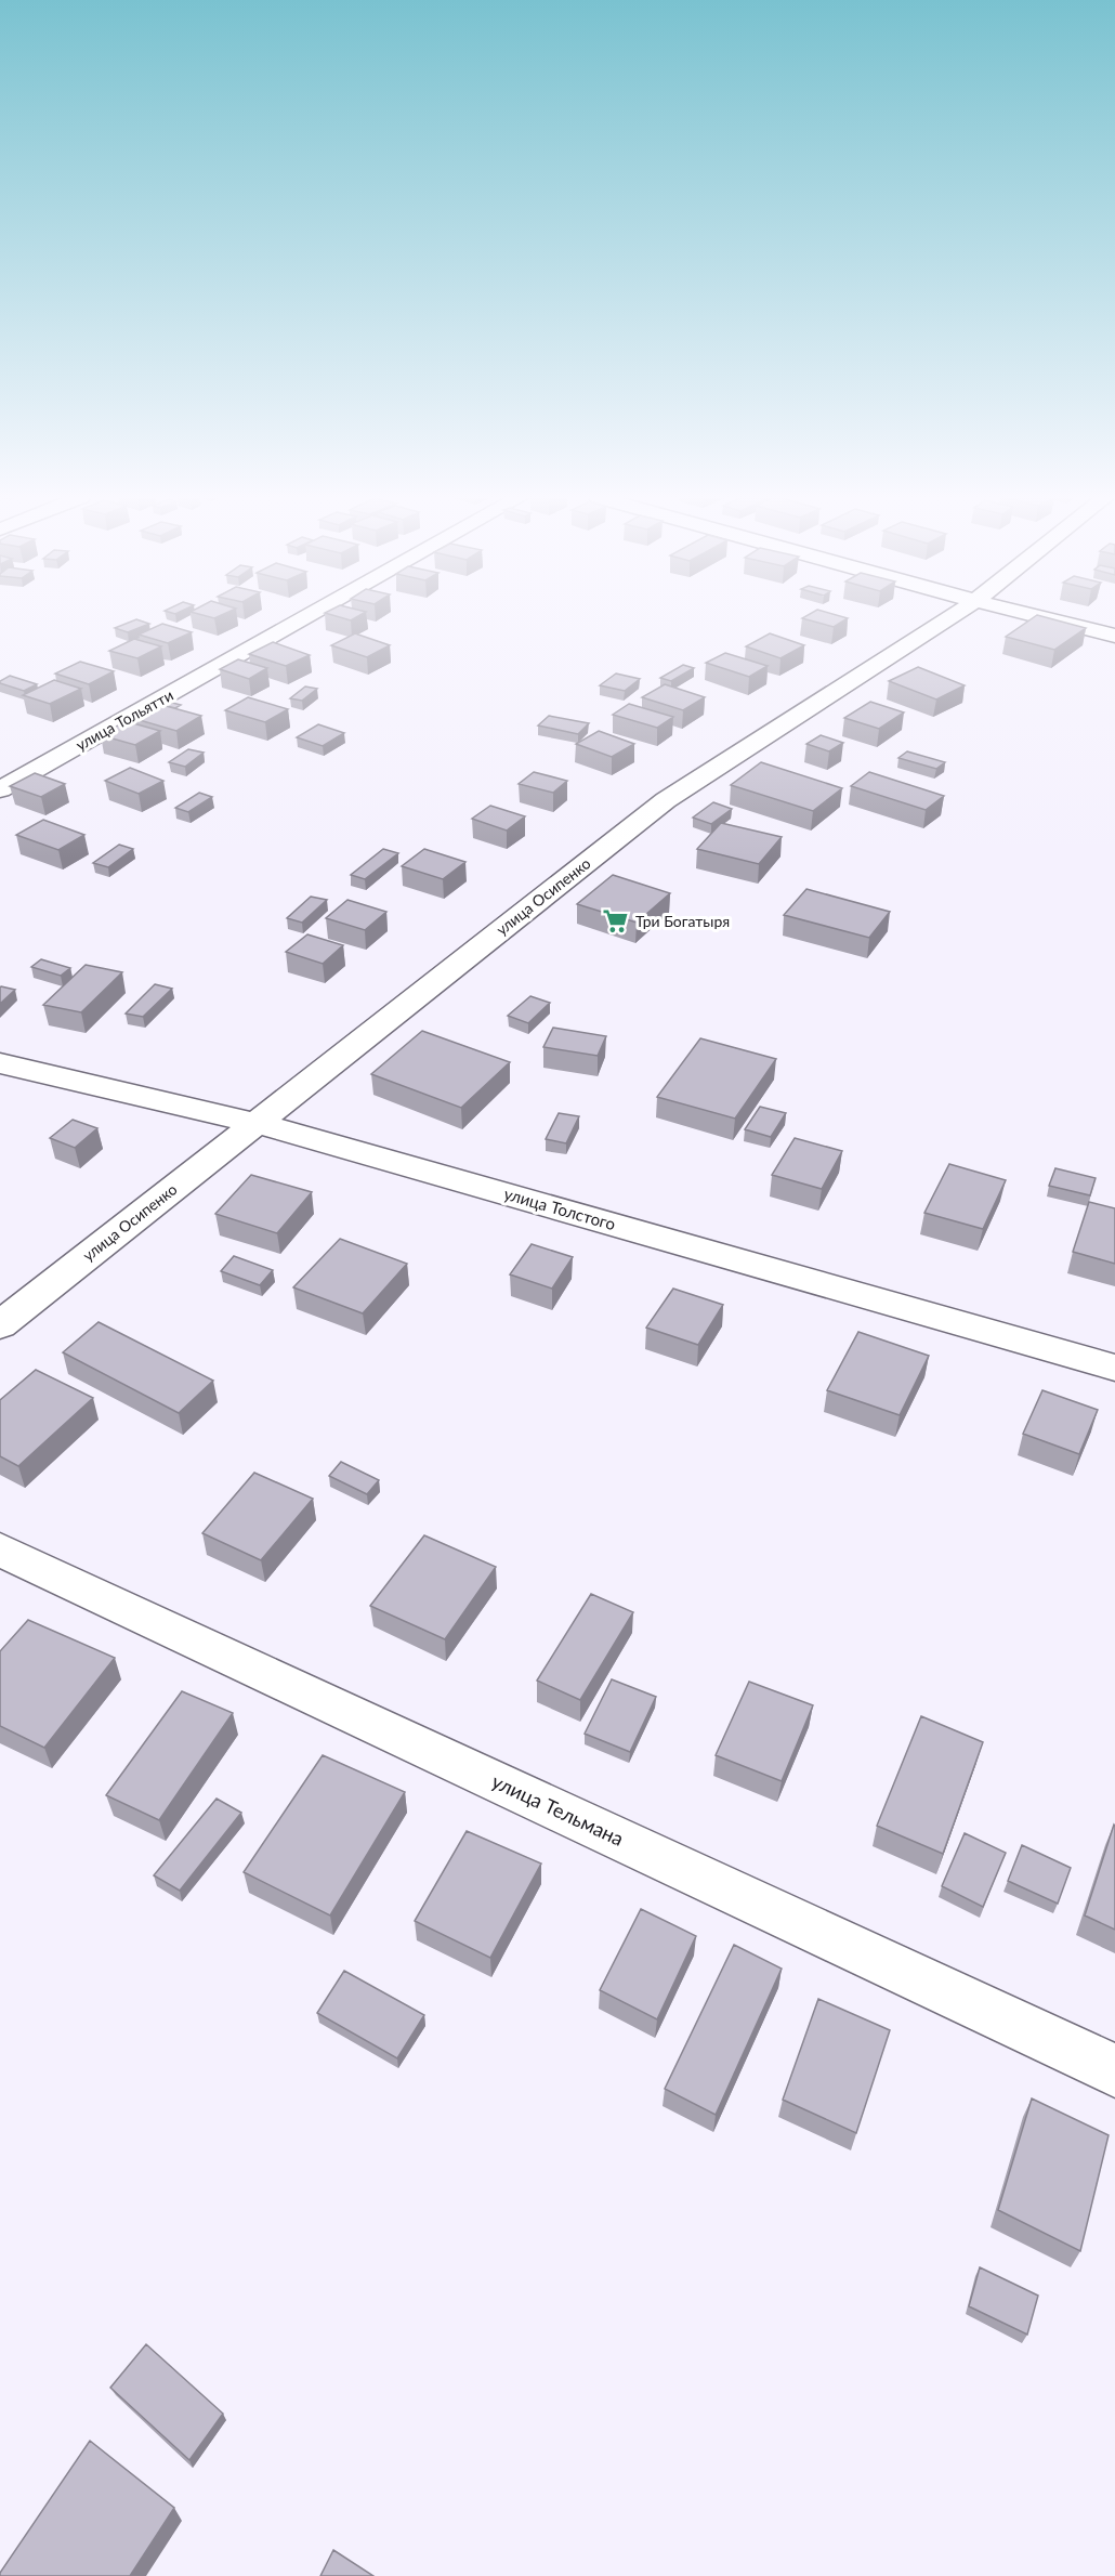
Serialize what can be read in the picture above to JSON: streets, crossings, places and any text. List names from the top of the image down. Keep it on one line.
{"streets":{"street":["улица Тольятти","улица Осипенко","улица Толстого","улица Тельмана"]},"crossings":[["улица Осипенко","улица Толстого"]],"places":{"supermarket":["Три Богатыря"]}}
